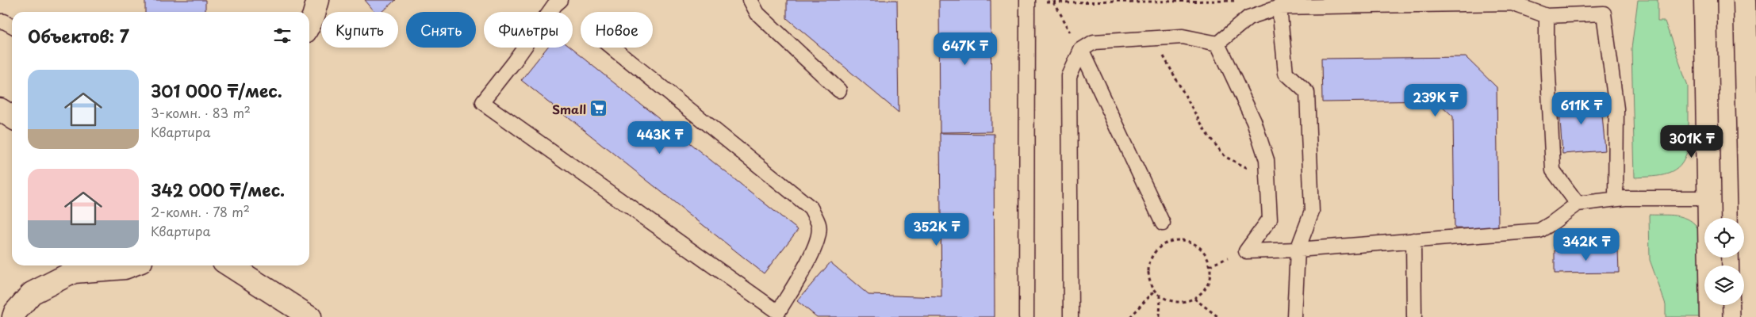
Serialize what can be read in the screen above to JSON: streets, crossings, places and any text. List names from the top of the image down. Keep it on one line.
{"places":{"supermarket":["Small"]},"page":{"chip":["Купить","Снять","Фильтры","Новое"],"heading":"Объектов: 7","price":["647K ₸","239K ₸","611K ₸","443K ₸","301K ₸","352K ₸","342K ₸"],"list":[{"name":"301 000 ₸/мес.","note":"3-комн. · 83 m² · Квартира"},{"name":"342 000 ₸/мес.","note":"2-комн. · 78 m² · Квартира"}]}}
